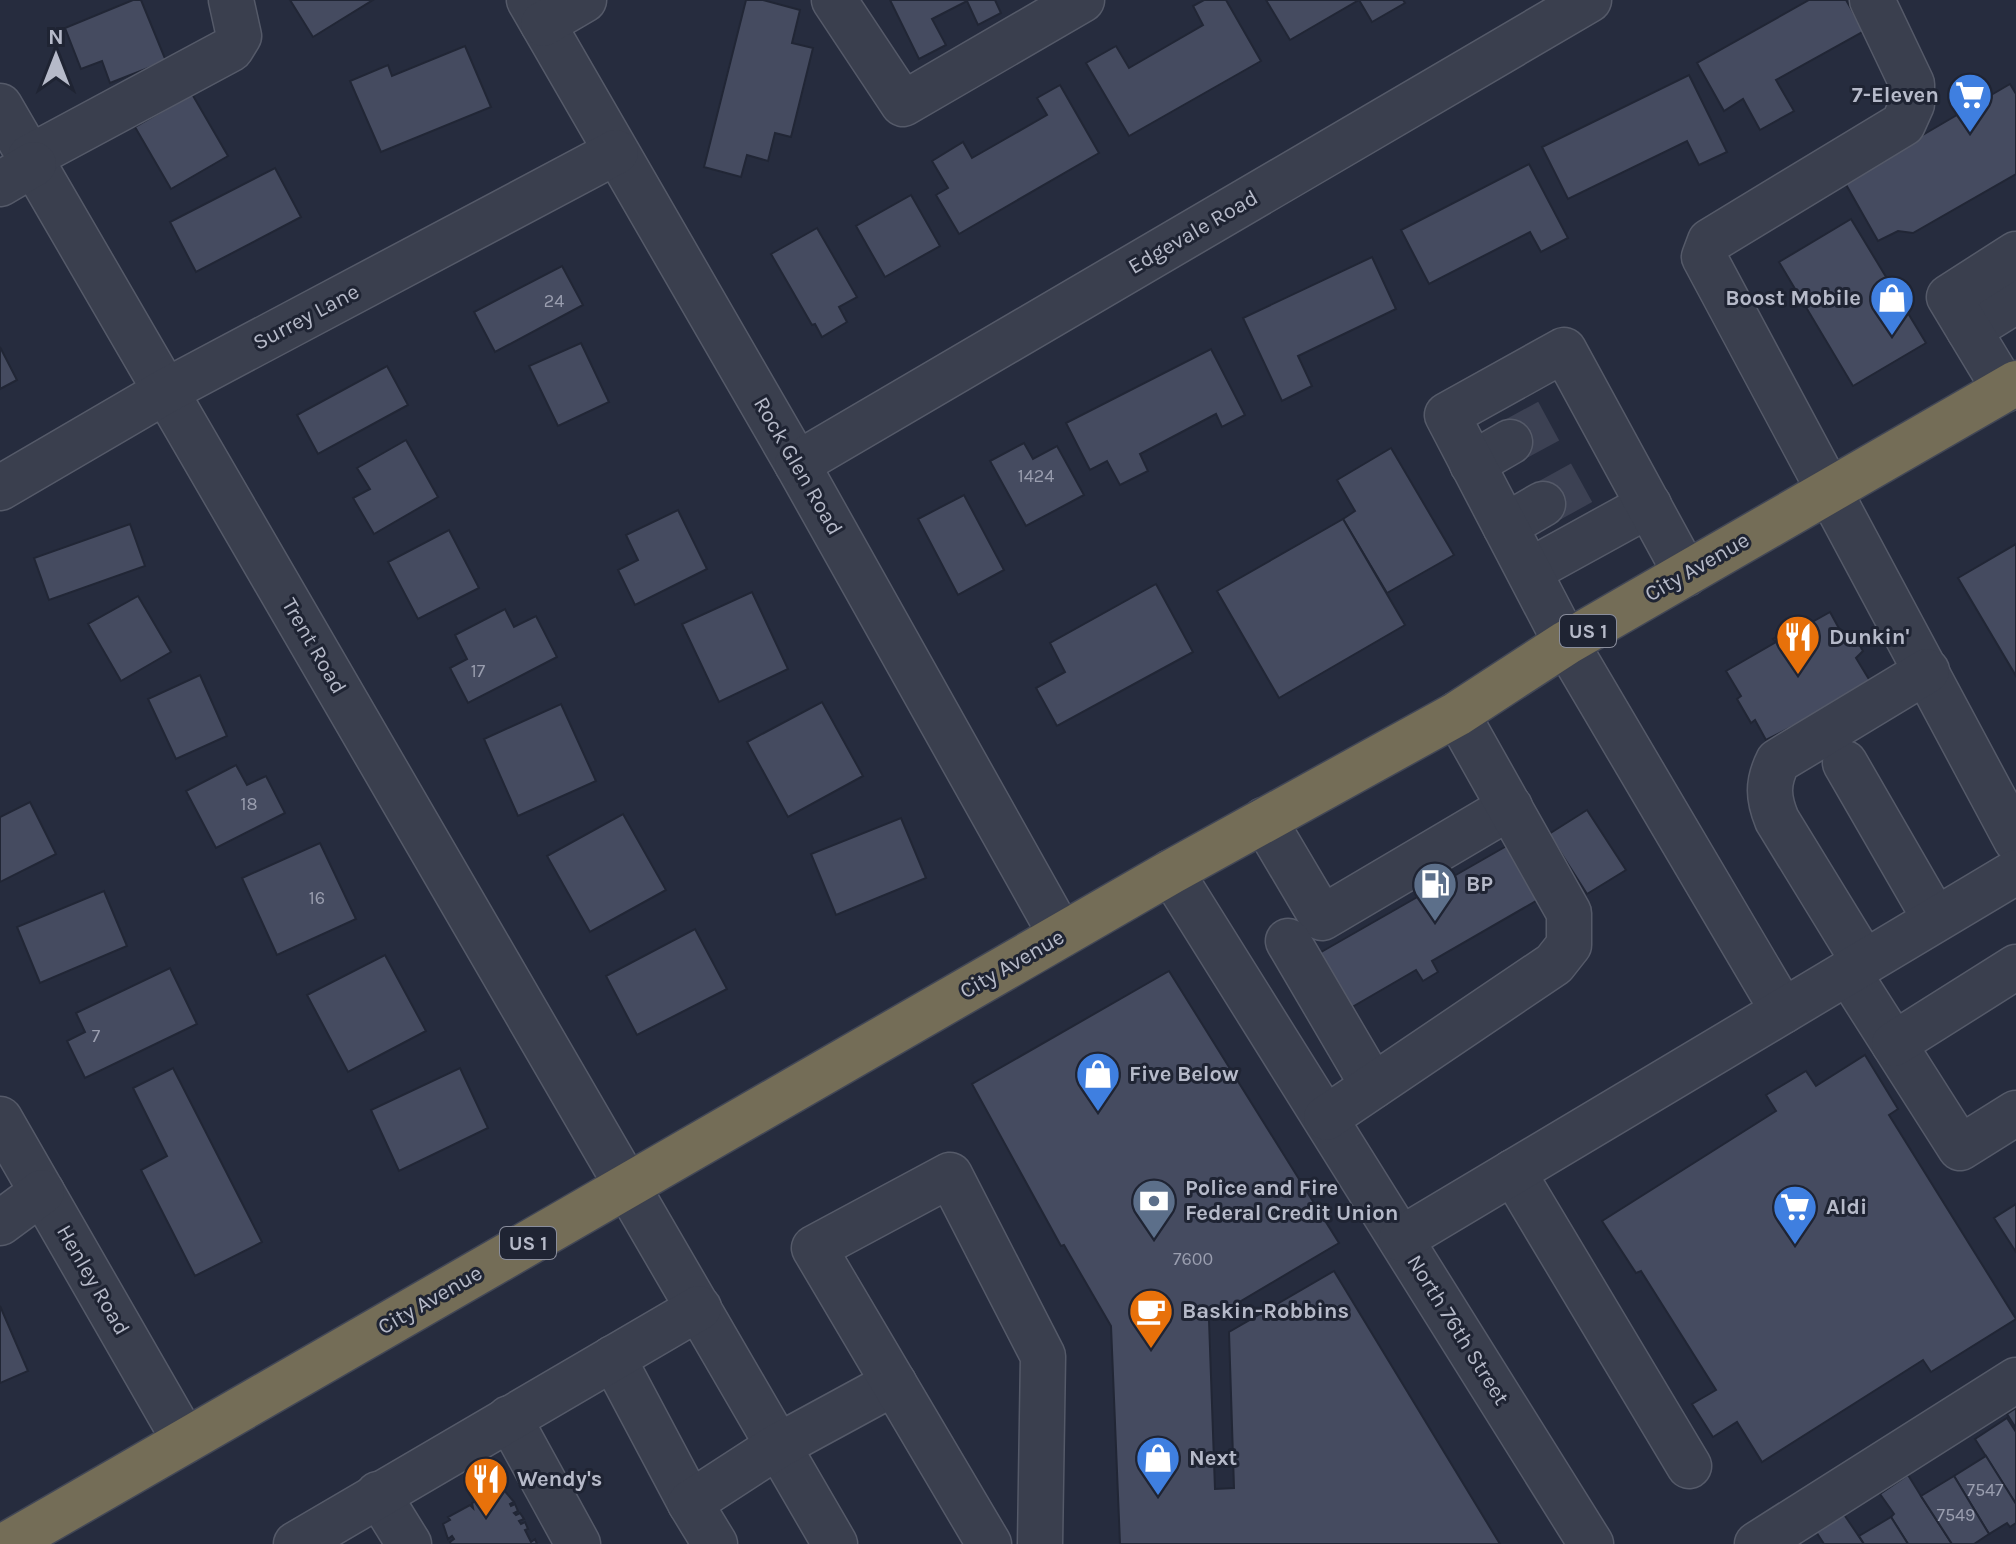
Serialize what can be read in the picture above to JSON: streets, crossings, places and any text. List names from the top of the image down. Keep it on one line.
{"streets":{"highway":["City Avenue","US 1"],"street":["Edgevale Road","Surrey Lane","Rock Glen Road","Trent Road","Henley Road","North 76th Street"]},"crossings":[["Edgevale Road","Rock Glen Road"],["Surrey Lane","Rock Glen Road"],["Surrey Lane","Trent Road"],["Rock Glen Road","City Avenue"],["City Avenue","Trent Road"],["City Avenue","Henley Road"],["City Avenue","North 76th Street"]],"places":{"supermarket":["7-Eleven","Aldi"],"shop":["Boost Mobile","Five Below","Next"],"restaurant":["Dunkin'","Wendy's"],"fuel station":["BP"],"bank":["Police and Fire Federal Credit Union"],"cafe":["Baskin-Robbins"]},"house_numbers":["24","1424","17","18","16","7","7600","7547","7549"],"north":"top"}
